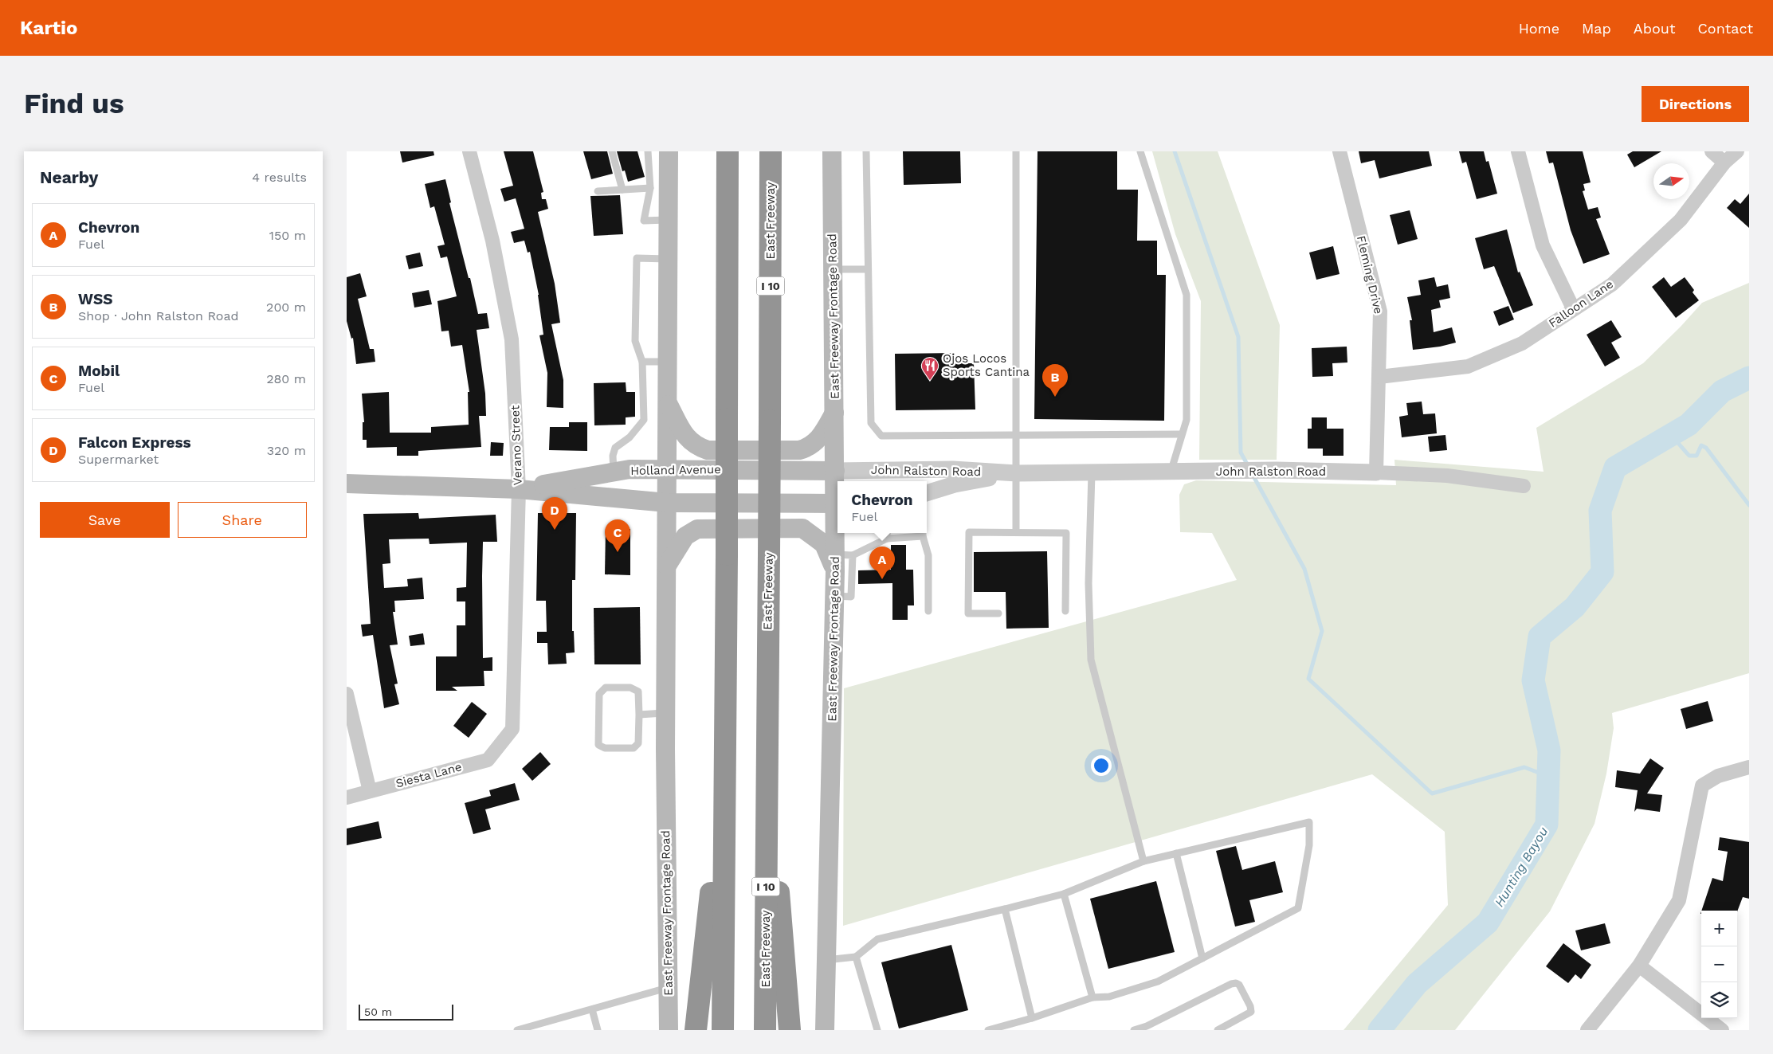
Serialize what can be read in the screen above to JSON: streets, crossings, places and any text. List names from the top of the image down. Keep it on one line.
{"streets":{"highway":["East Freeway","I 10"],"main road":["East Freeway Frontage Road","Holland Avenue"],"street":["Fleming Drive","Falloon Lane","Verano Street","John Ralston Road","Siesta Lane"]},"crossings":[["Fleming Drive","Falloon Lane"],["Fleming Drive","John Ralston Road"],["East Freeway Frontage Road","Holland Avenue"],["East Freeway Frontage Road","John Ralston Road"],["Verano Street","Holland Avenue"],["Verano Street","Siesta Lane"],["Holland Avenue","John Ralston Road"]],"water":["Hunting Bayou"],"places":{"restaurant":["Ojos Locos Sports Cantina"]},"scale_bar":"50 m","north":"right","page":{"header":"Kartio","nav":["Home","Map","About","Contact"],"buttons":["Directions",["Save","Share"]],"title":"Find us","heading":["Nearby","4 results"],"list":[{"mark":"A","name":"Chevron","note":"Fuel","value":"150 m"},{"mark":"B","name":"WSS","note":"Shop · John Ralston Road","value":"200 m"},{"mark":"C","name":"Mobil","note":"Fuel","value":"280 m"},{"mark":"D","name":"Falcon Express","note":"Supermarket","value":"320 m"}],"pins":["B","D","C","A"],"popup":["Chevron","Fuel"],"map_buttons":["+","−"],"scale":"50 m"}}
